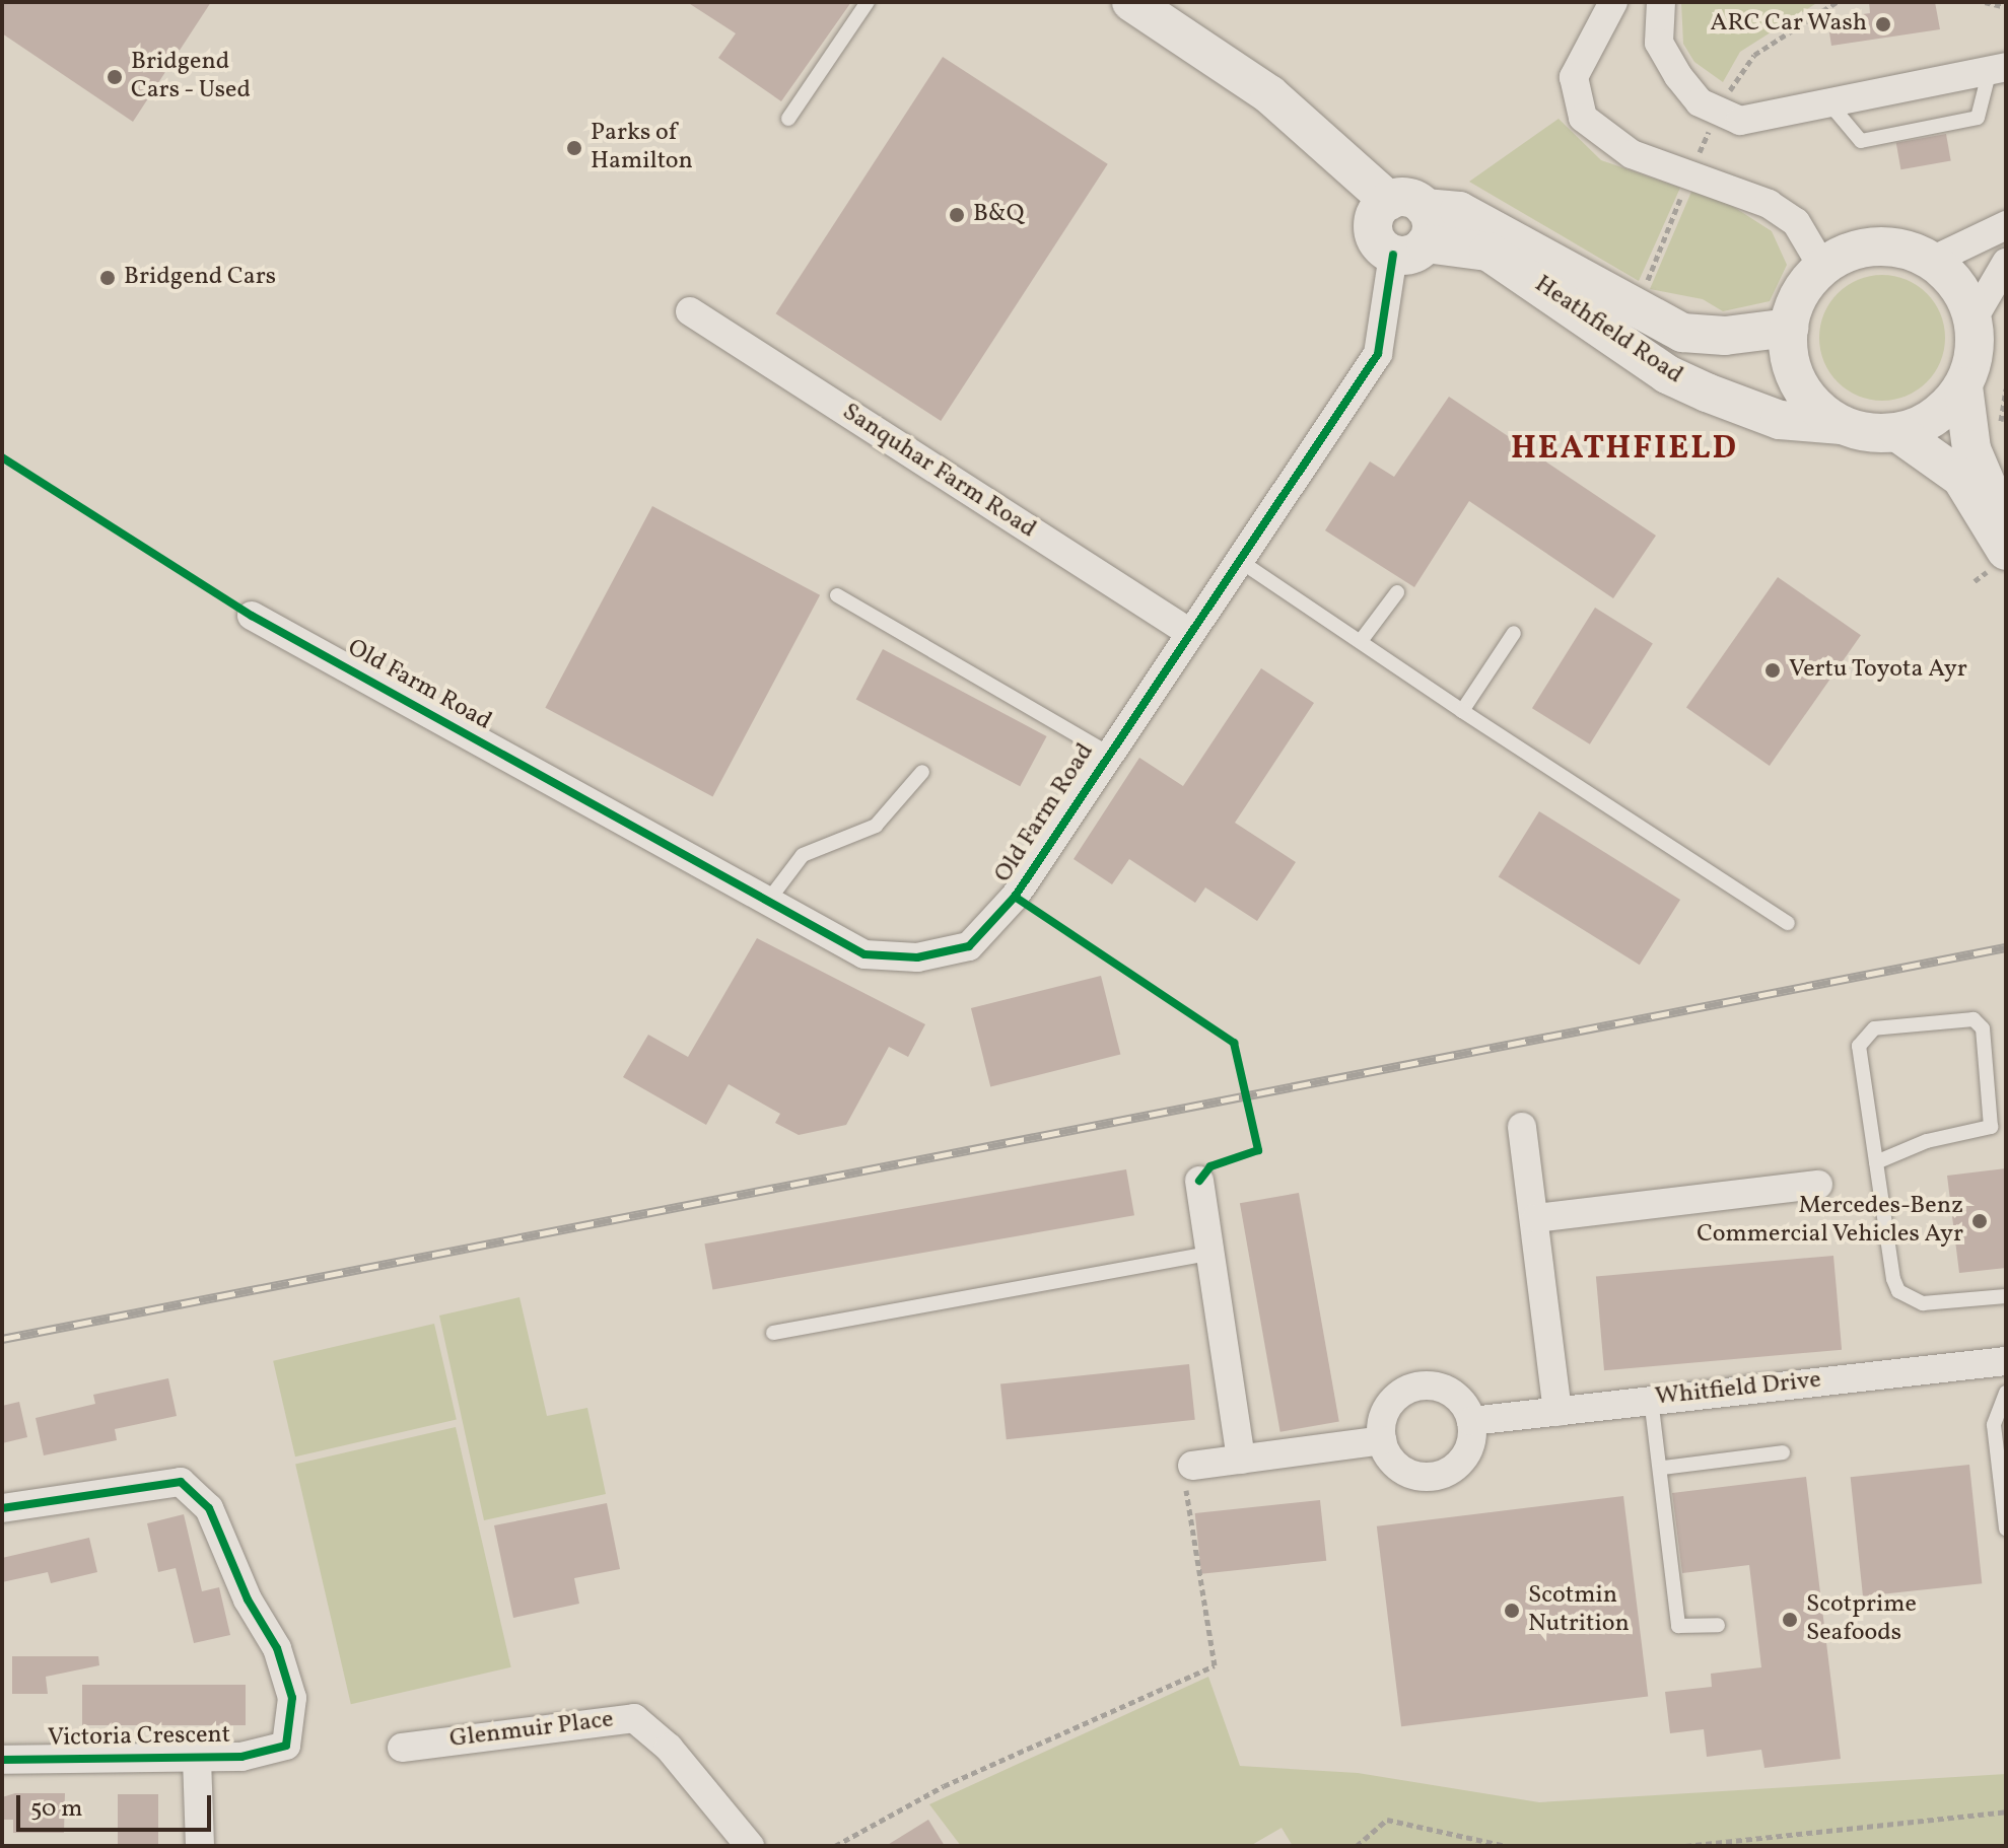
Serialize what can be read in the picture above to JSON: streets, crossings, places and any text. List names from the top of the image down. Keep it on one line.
{"streets":{"main road":["Heathfield Road"],"street":["Sanquhar Farm Road","Old Farm Road","Whitfield Drive","Glenmuir Place","Victoria Crescent"]},"crossings":[["Heathfield Road","Old Farm Road"],["Sanquhar Farm Road","Old Farm Road"]],"districts":["HEATHFIELD"],"places":["ARC Car Wash","Bridgend Cars - Used","Parks of Hamilton","B&Q","Bridgend Cars","Vertu Toyota Ayr","Mercedes-Benz Commercial Vehicles Ayr","Scotmin Nutrition","Scotprime Seafoods"],"scale_bar":"50 m"}
